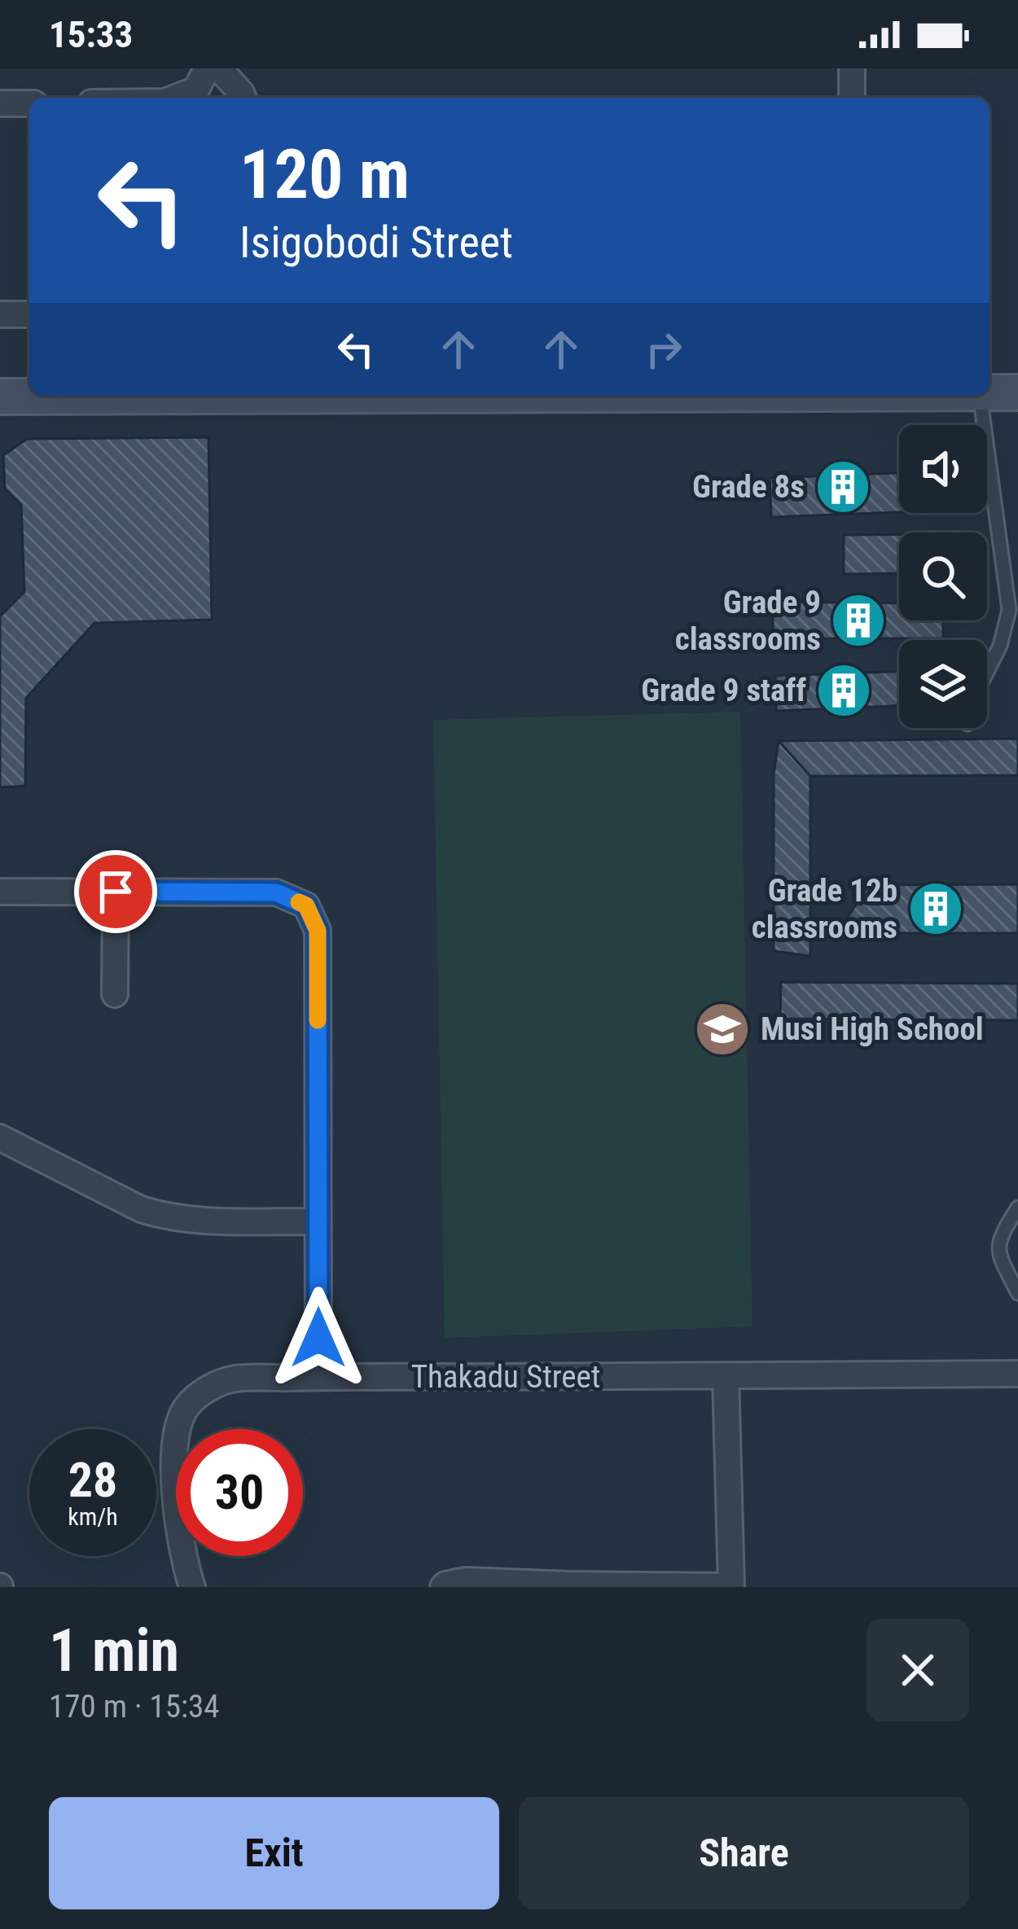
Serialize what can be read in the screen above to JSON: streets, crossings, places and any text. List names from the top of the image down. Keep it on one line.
{"streets":{"street":["Thakadu Street"]},"places":{"building":["Grade 8s","Grade 9 classrooms","Grade 9 staff","Grade 12b classrooms"],"school or university":["Musi High School"]},"page":{"status":"15:33","turn":["120 m","Isigobodi Street"],"speed":"28 km/h","limit":"30","heading":["1 min","170 m · 15:34"],"buttons":["Exit","Share"]}}
